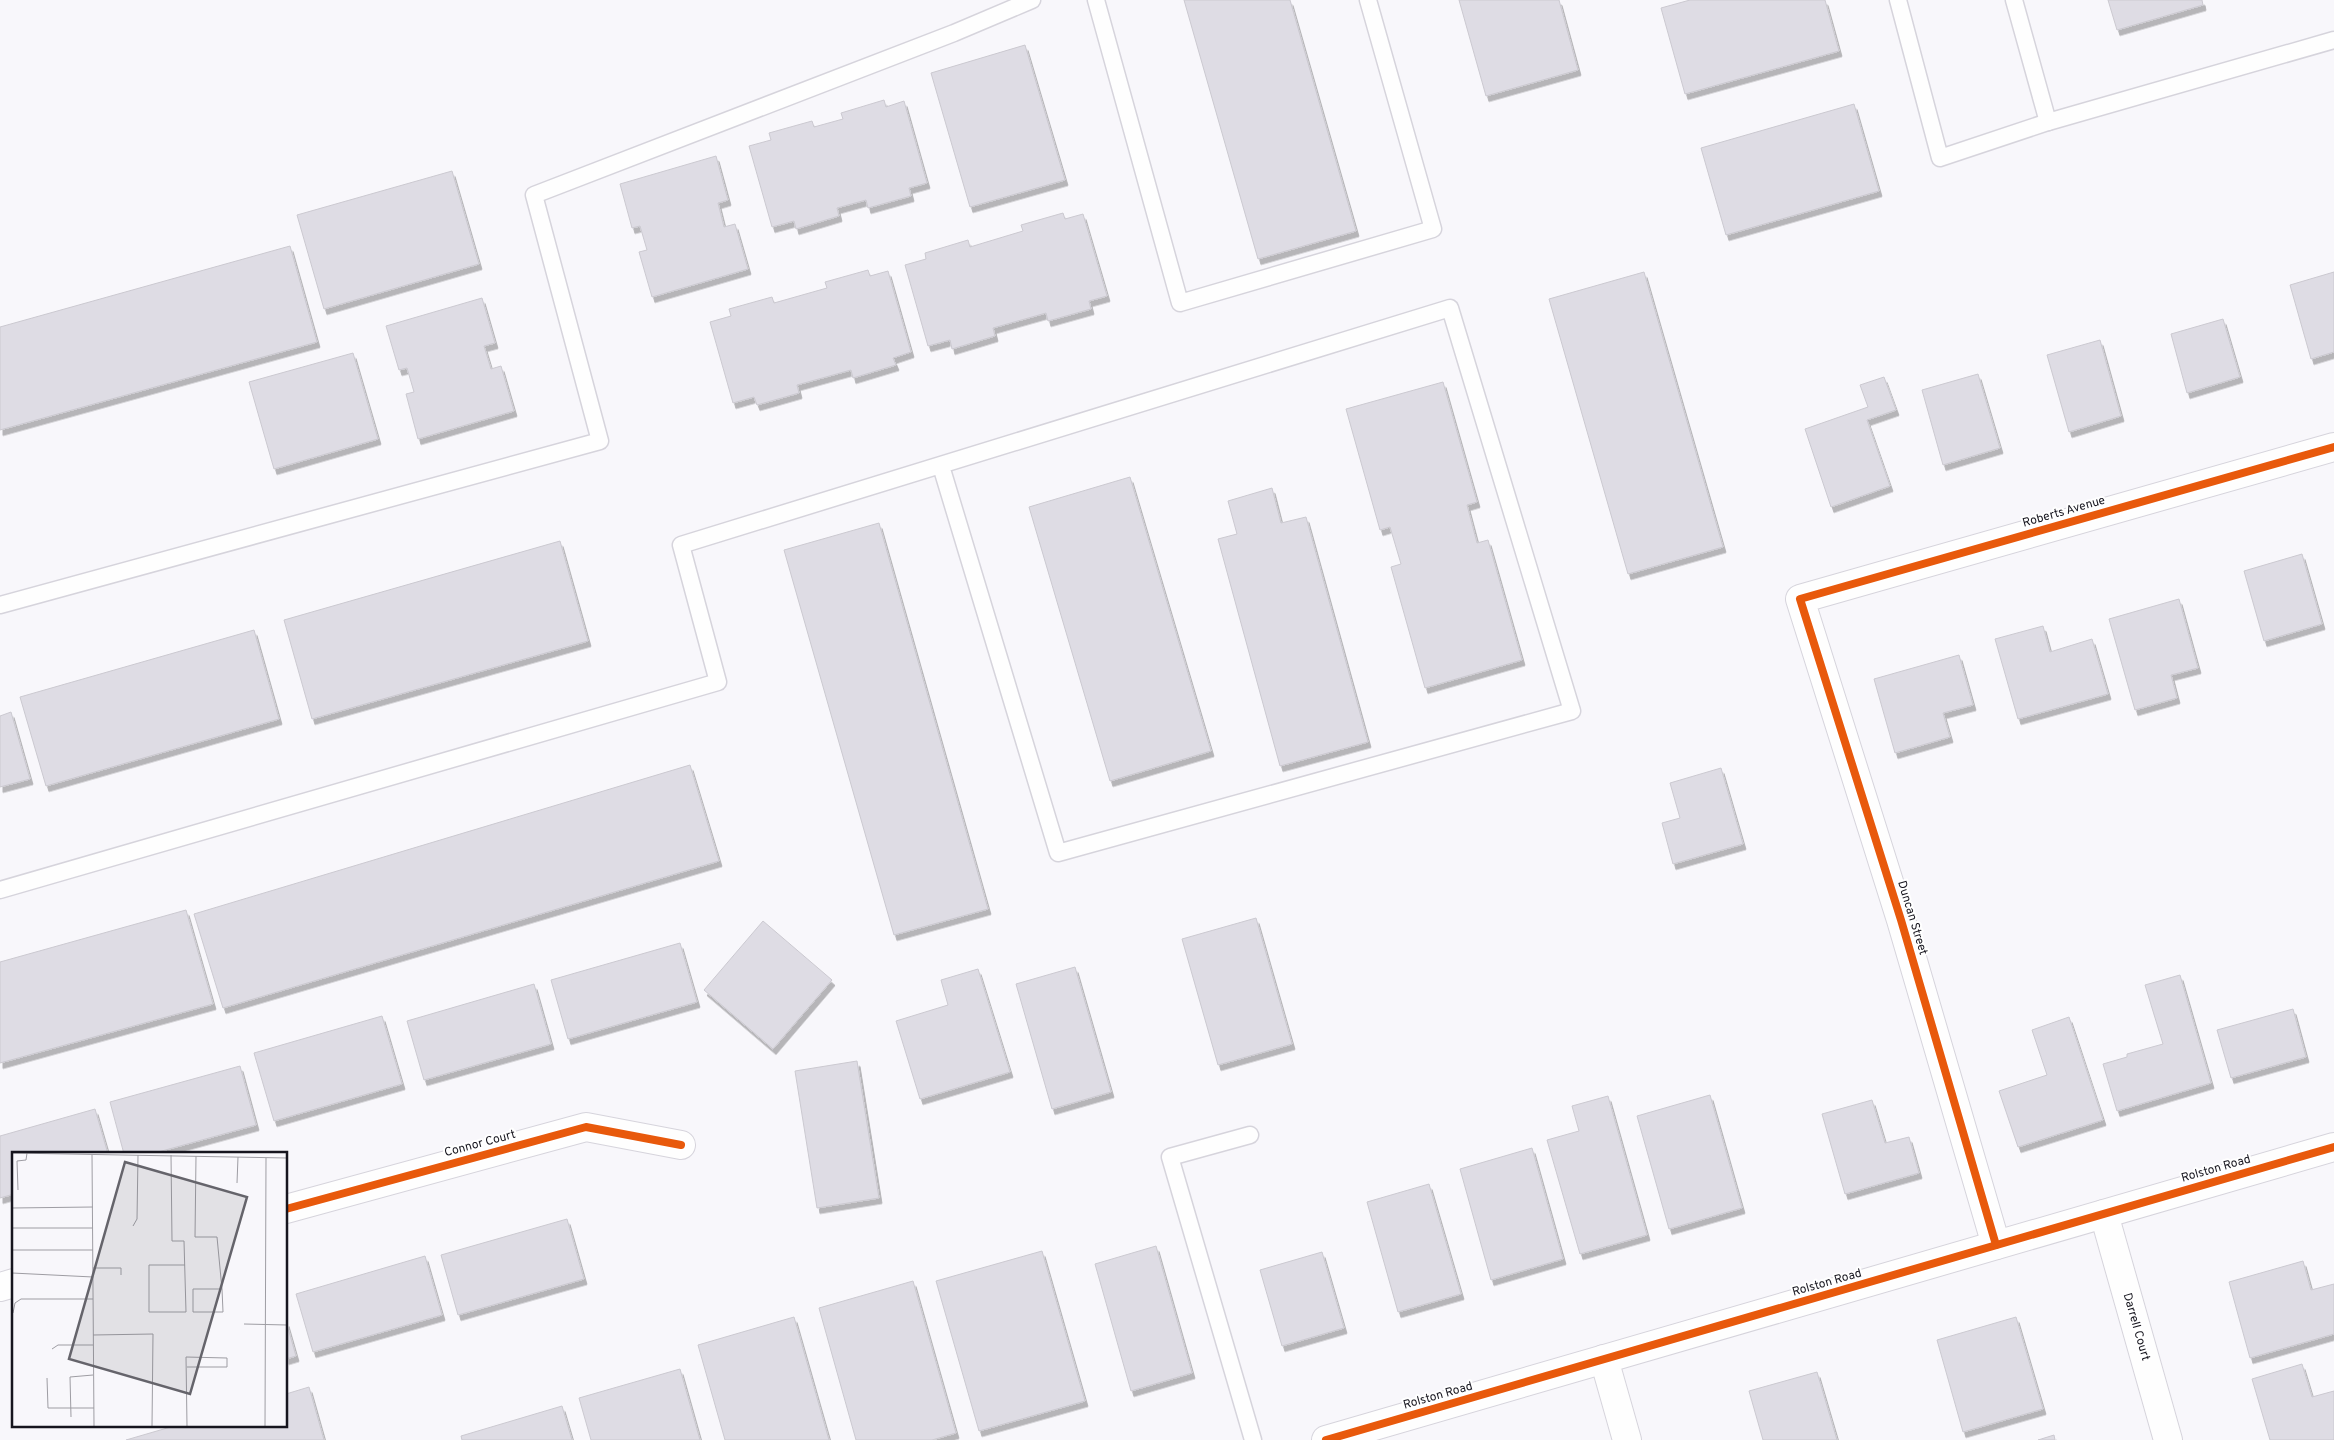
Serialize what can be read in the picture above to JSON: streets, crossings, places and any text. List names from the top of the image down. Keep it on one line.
{"streets":{"street":["Roberts Avenue","Duncan Street","Connor Court","Rolston Road","Darrell Court"]},"crossings":[["Roberts Avenue","Duncan Street"],["Duncan Street","Rolston Road"],["Rolston Road","Darrell Court"]]}
